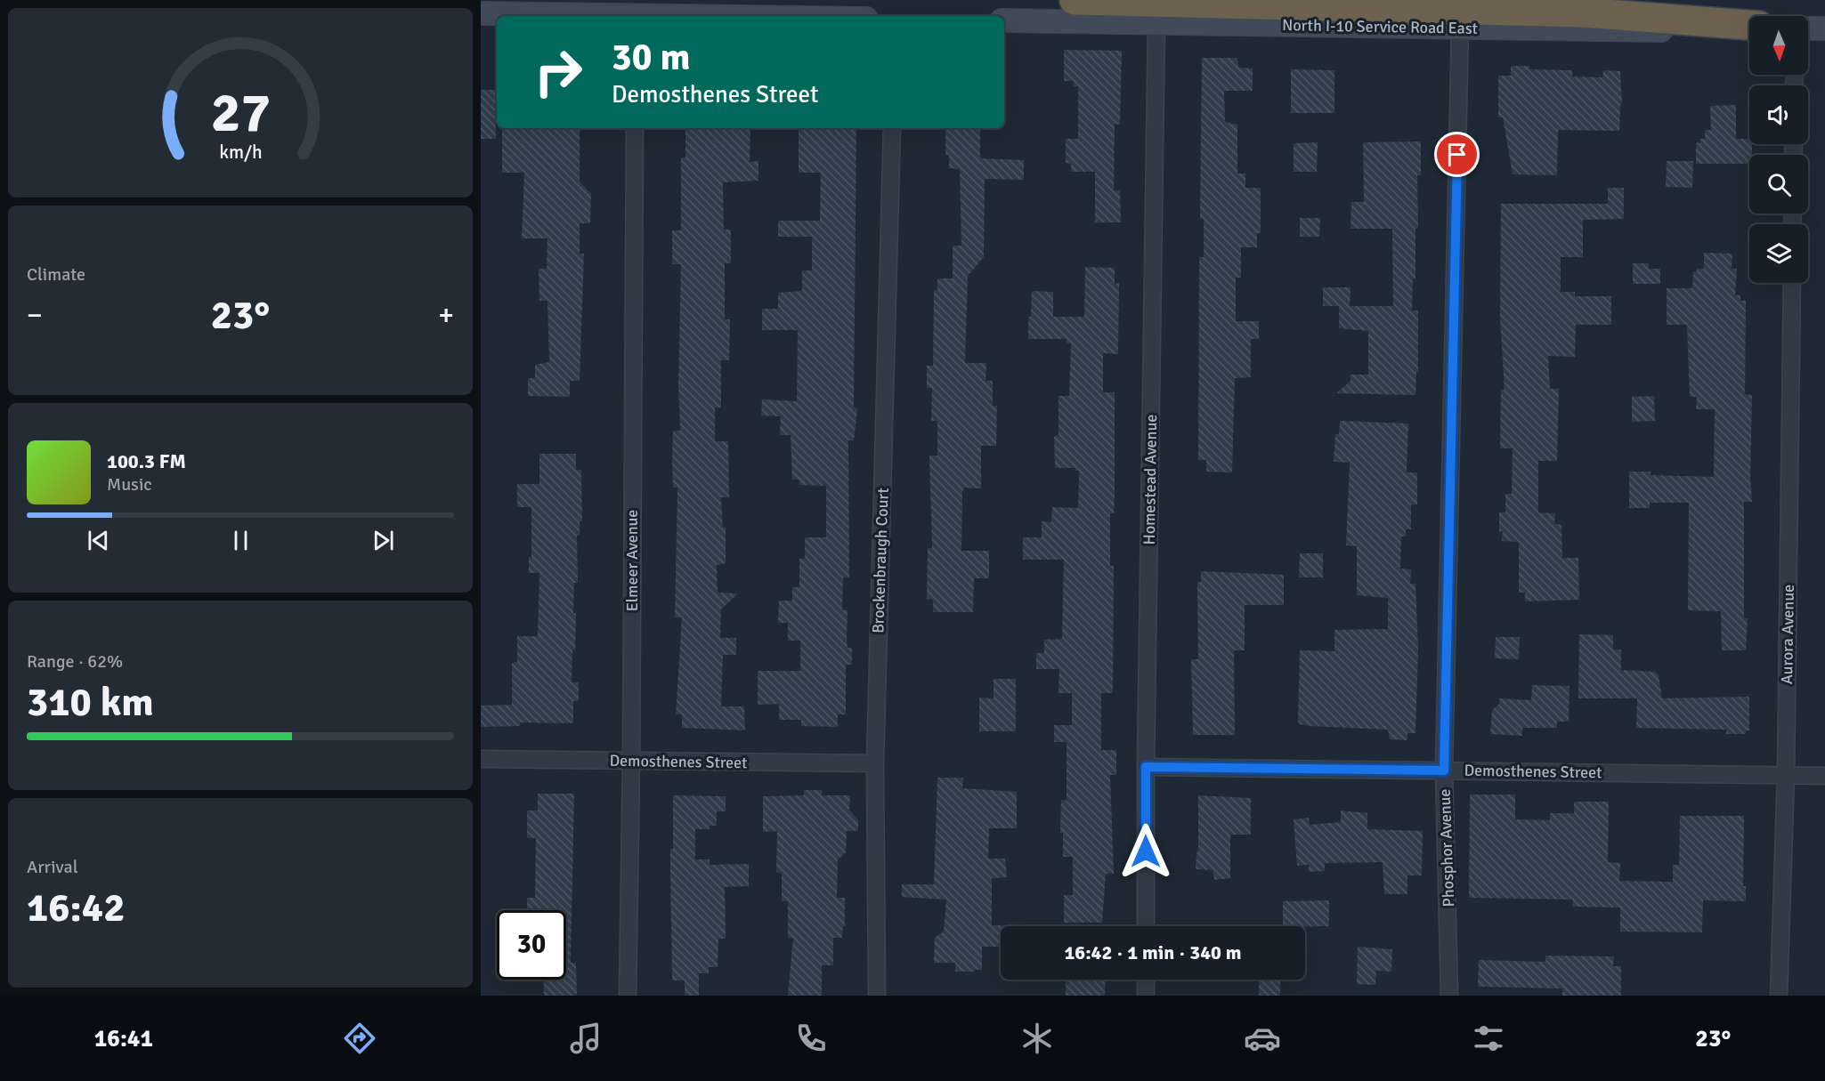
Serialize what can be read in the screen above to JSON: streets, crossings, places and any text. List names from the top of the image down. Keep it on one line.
{"streets":{"street":["North I-10 Service Road East","Homestead Avenue","Elmeer Avenue","Brockenbraugh Court","Aurora Avenue","Demosthenes Street","Phosphor Avenue"]},"crossings":[["North I-10 Service Road East","Homestead Avenue"],["North I-10 Service Road East","Phosphor Avenue"],["Homestead Avenue","Demosthenes Street"],["Elmeer Avenue","Demosthenes Street"],["Brockenbraugh Court","Demosthenes Street"],["Aurora Avenue","Demosthenes Street"],["Demosthenes Street","Phosphor Avenue"]],"north":"bottom","page":{"turn":["30 m","Demosthenes Street"],"tile":["Climate",["Range · 62%","310 km"],["Arrival","16:42"]],"heat":["−","23°","+"],"song":["100.3 FM","Music"],"limit":"30","trip":"16:42 · 1 min · 340 m","tabs":["16:41","23°"],"gauge":["27","km/h"]}}
